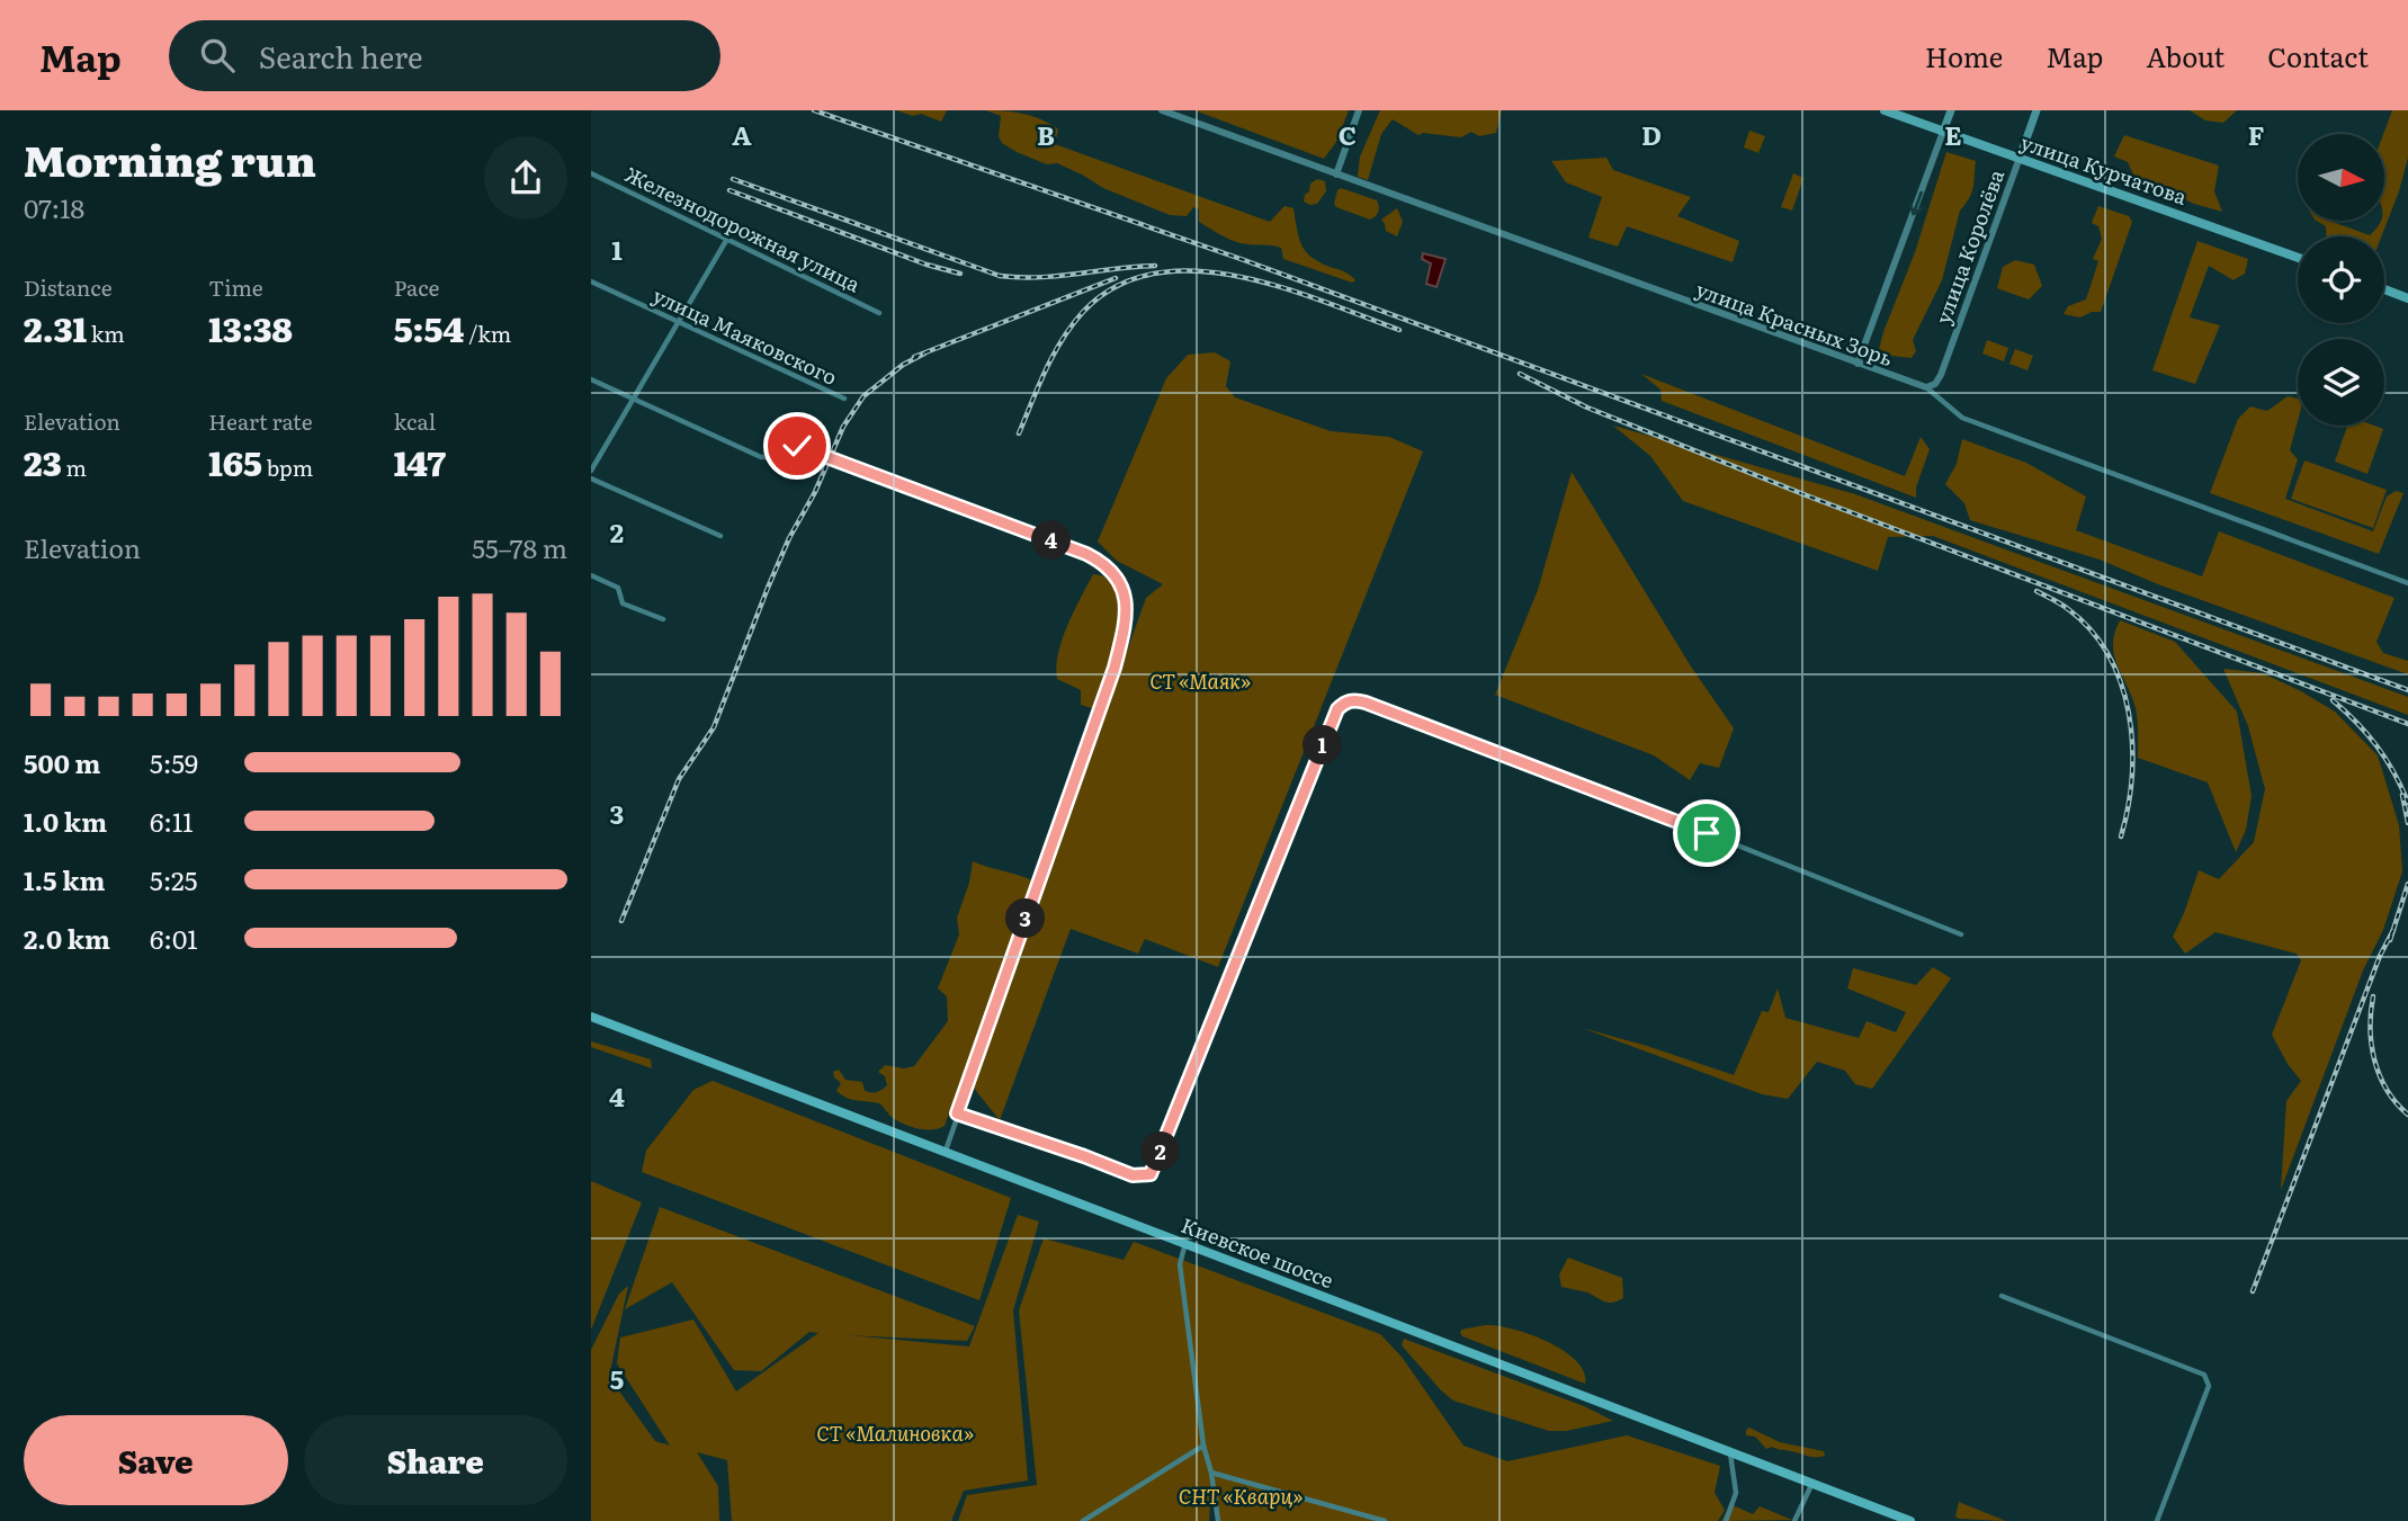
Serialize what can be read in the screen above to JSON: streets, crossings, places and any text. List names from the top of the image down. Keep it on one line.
{"streets":{"highway":["Киевское шоссе"],"main road":["улица Курчатова","улица Королёва"],"street":["Железнодорожная улица","улица Красных Зорь","улица Маяковского"]},"crossings":[["улица Курчатова","улица Королёва"],["улица Королёва","улица Красных Зорь"]],"parks":["СТ «Маяк»","СТ «Малиновка»","СНТ «Кварц»"],"north":"right","page":{"header":"Map","search":"Search here","nav":["Home","Map","About","Contact"],"heading":["Morning run","07:18"],"stats":[["Distance","2.31 km"],["Time","13:38"],["Pace","5:54 /km"],["Elevation","23 m"],["Heart rate","165 bpm"],["kcal","147"]],"chart":["Elevation","55–78 m"],"pins":["4","1","3","2"],"list":[{"name":"500 m","note":"5:59"},{"name":"1.0 km","note":"6:11"},{"name":"1.5 km","note":"5:25"},{"name":"2.0 km","note":"6:01"}],"buttons":["Save","Share"]},"grid":{"columns":["A","B","C","D","E","F"],"rows":["1","2","3","4","5"]}}
